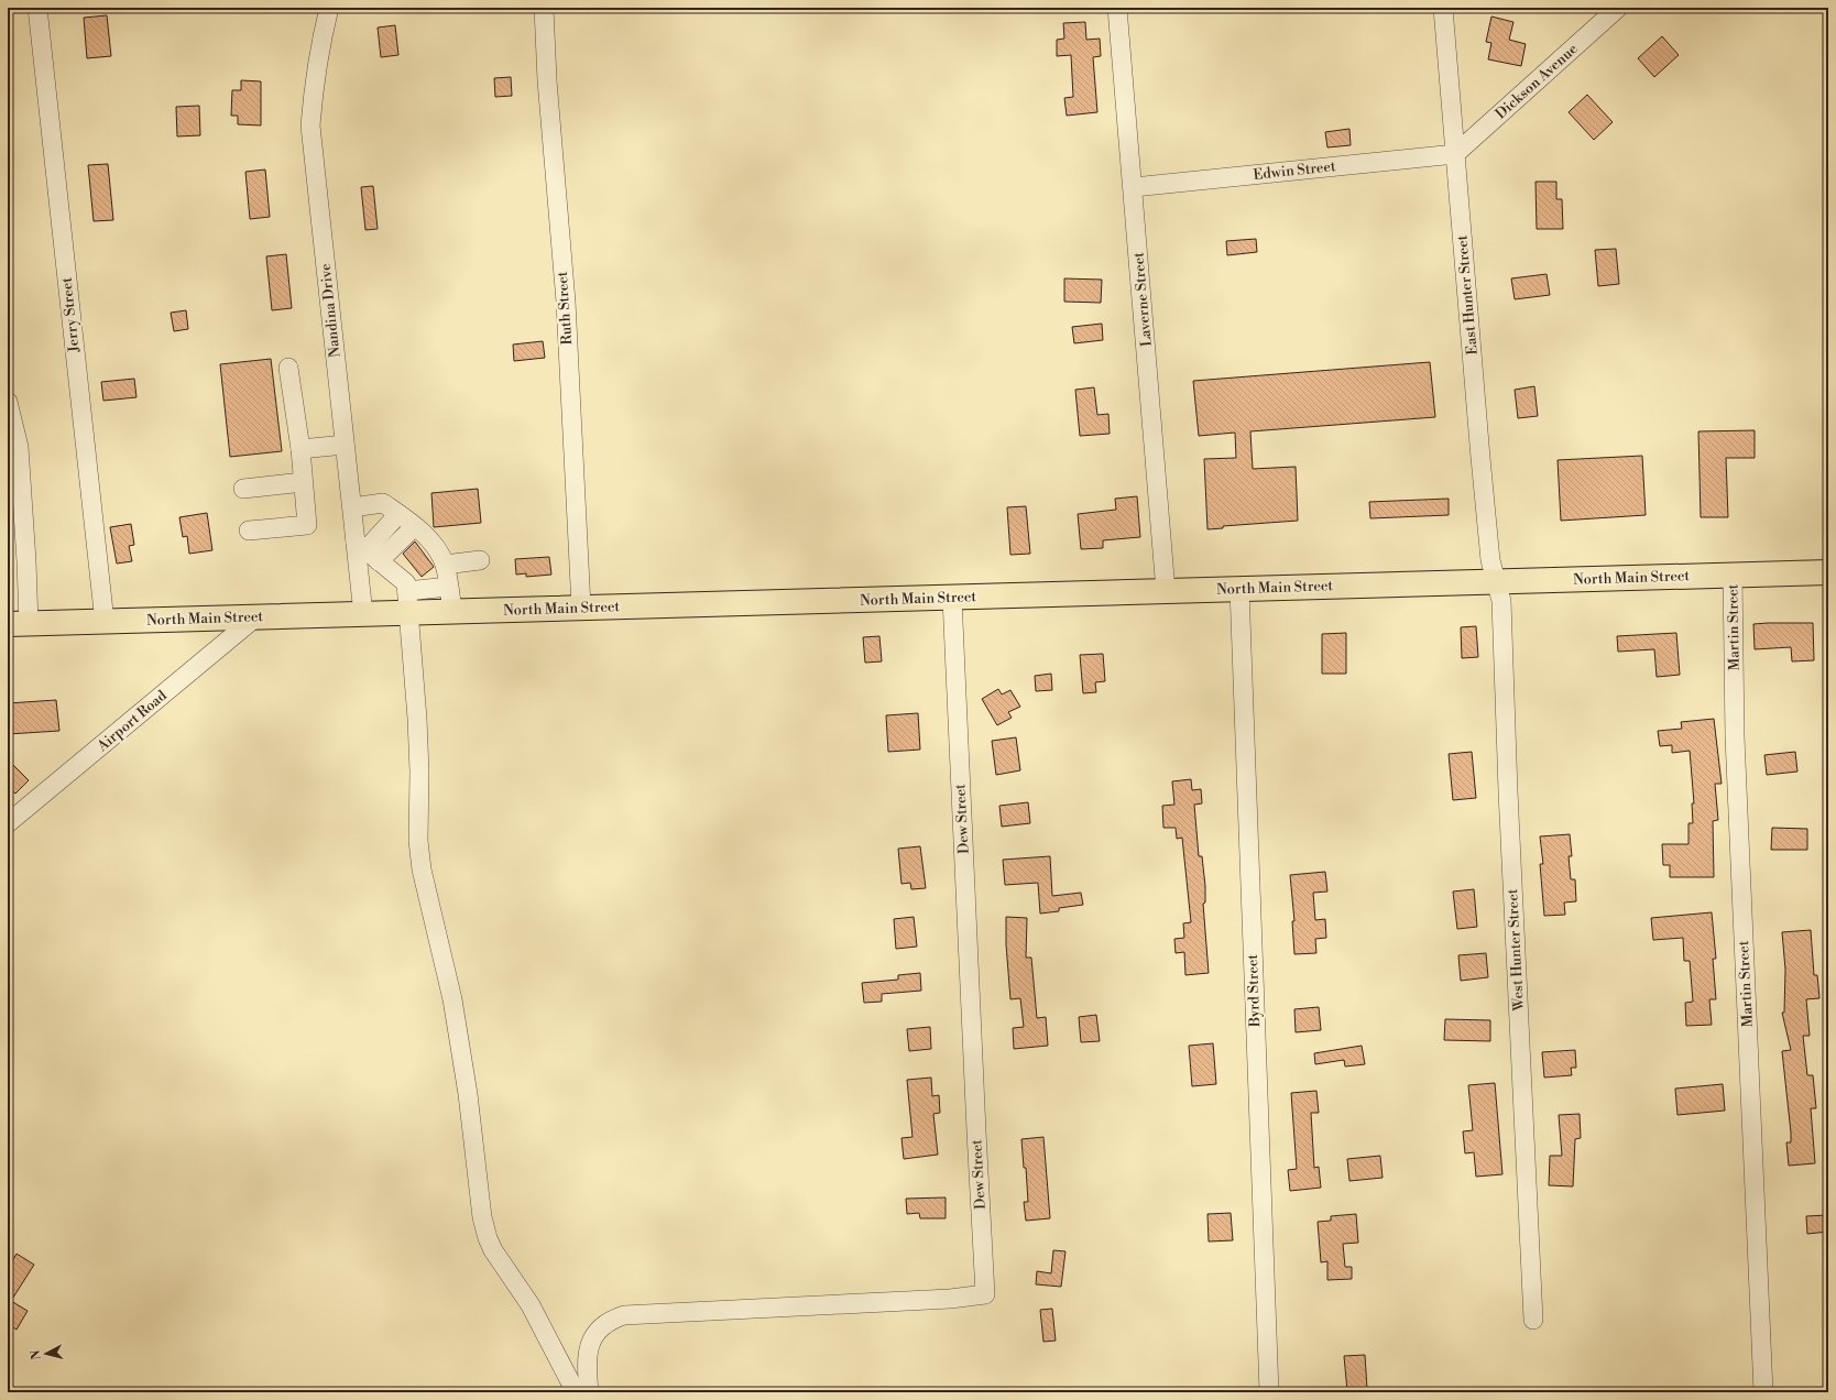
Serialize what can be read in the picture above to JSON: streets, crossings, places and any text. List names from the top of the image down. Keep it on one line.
{"streets":{"main road":["North Main Street"],"street":["Dickson Avenue","Edwin Street","East Hunter Street","Laverne Street","Ruth Street","Nandina Drive","Jerry Street","Martin Street","Airport Road","Dew Street","West Hunter Street","Byrd Street"]},"crossings":[["Dickson Avenue","Edwin Street"],["Dickson Avenue","East Hunter Street"],["Edwin Street","East Hunter Street"],["Edwin Street","Laverne Street"],["East Hunter Street","North Main Street"],["East Hunter Street","West Hunter Street"],["Laverne Street","North Main Street"],["Ruth Street","North Main Street"],["Nandina Drive","North Main Street"],["Jerry Street","North Main Street"],["North Main Street","Martin Street"],["North Main Street","Airport Road"],["North Main Street","Dew Street"],["North Main Street","West Hunter Street"],["North Main Street","Byrd Street"]],"north":"left"}
